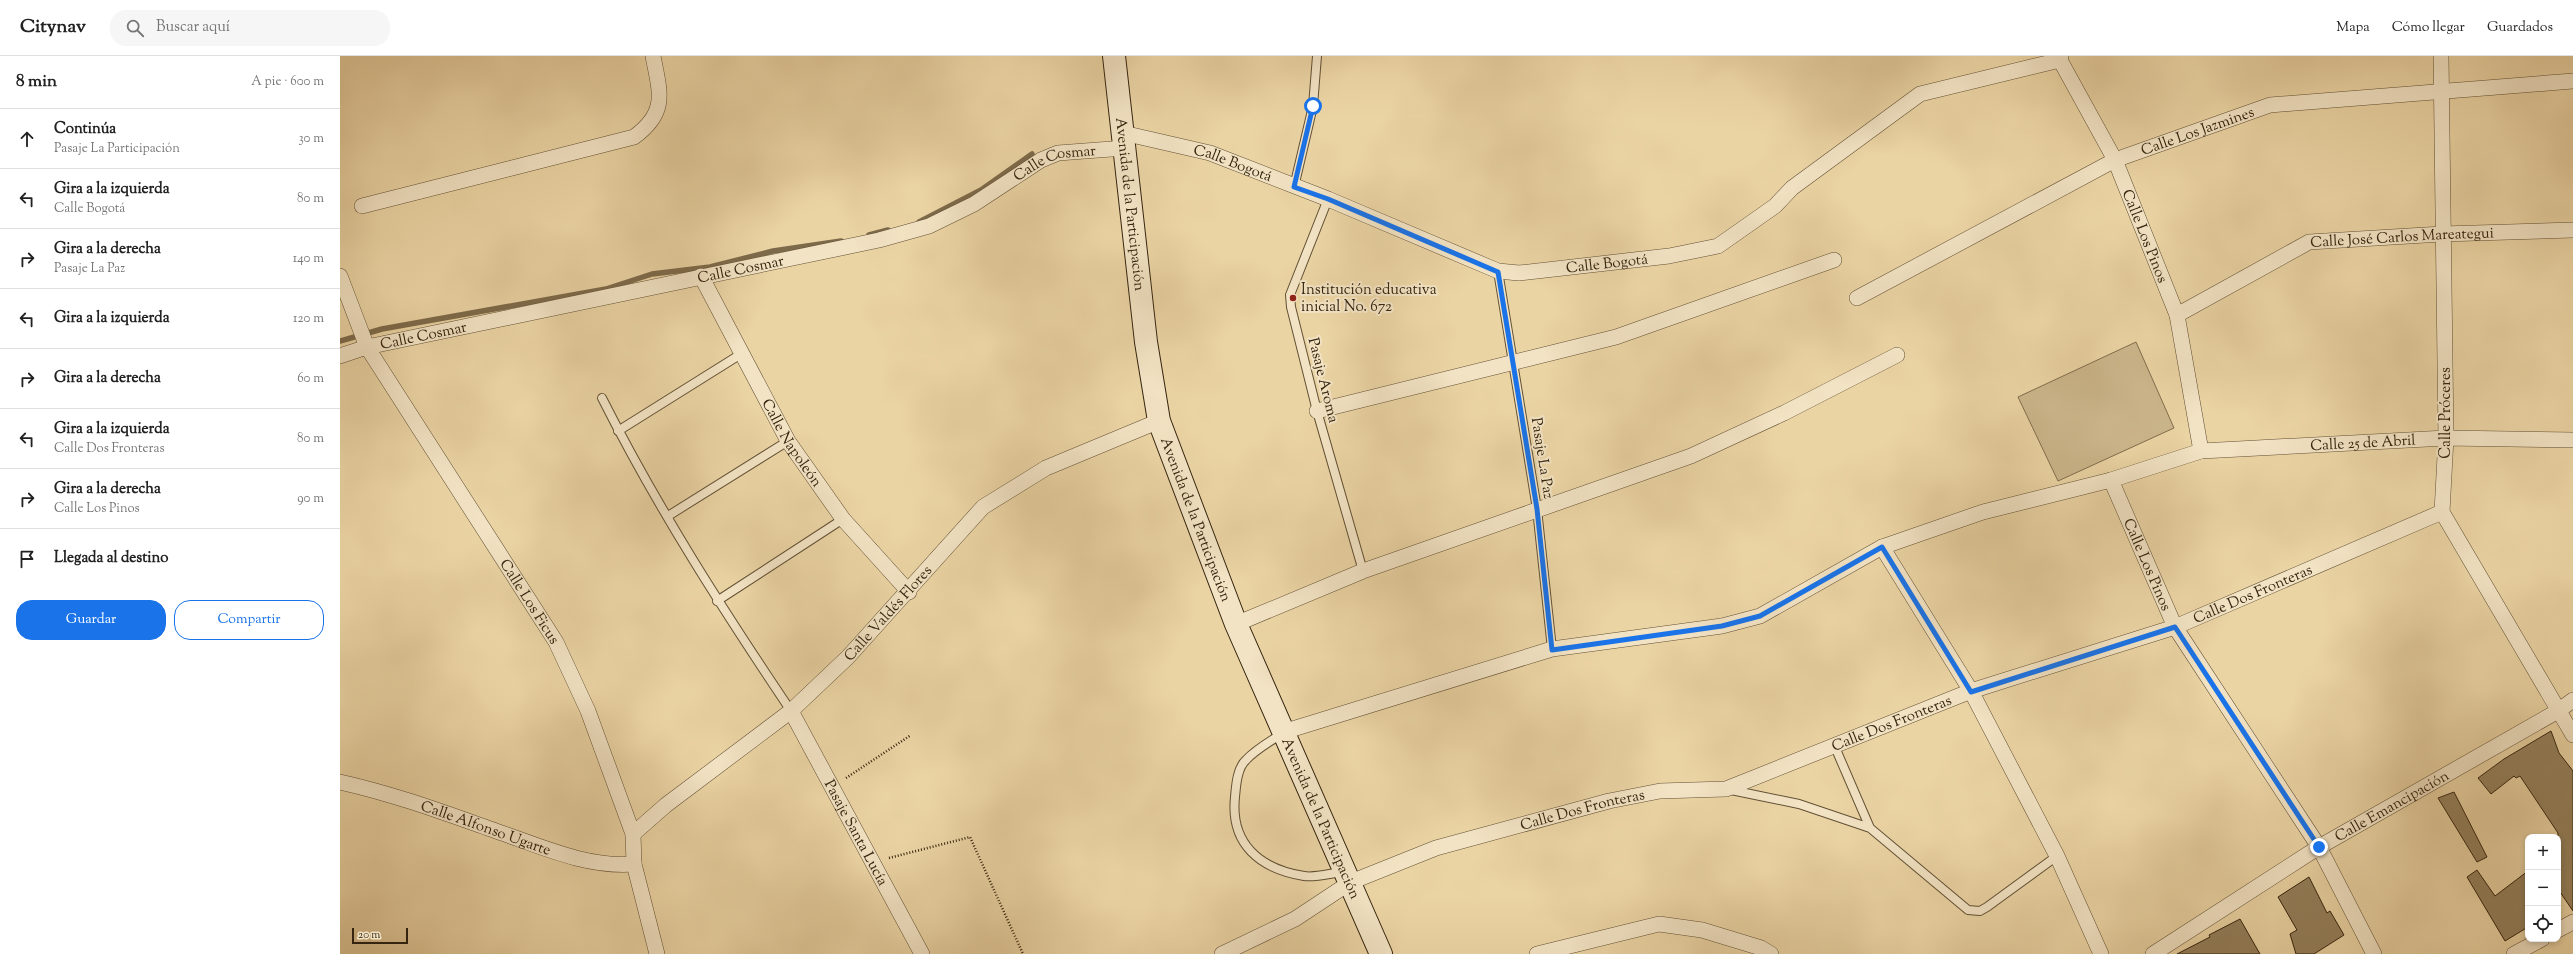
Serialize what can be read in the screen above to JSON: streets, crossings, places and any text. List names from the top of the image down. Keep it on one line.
{"streets":{"main road":["Avenida de la Participación"],"street":["Calle Los Jazmines","Calle Bogotá","Calle Cosmar","Calle Los Pinos","Calle José Carlos Mareategui","Calle Próceres","Calle Napoleón","Calle 25 de Abril","Calle Dos Fronteras","Calle Los Ficus","Calle Valdés Flores","Calle Emancipación","Calle Alfonso Ugarte","Pasaje Santa Lucía"],"lane":["Pasaje Aroma","Pasaje La Paz"]},"crossings":[["Calle Los Jazmines","Calle Los Pinos"],["Calle Los Jazmines","Calle Próceres"],["Calle Bogotá","Calle Cosmar"],["Calle Bogotá","Avenida de la Participación"],["Calle Bogotá","Calle Los Pinos"],["Calle Bogotá","Pasaje Aroma"],["Calle Bogotá","Pasaje La Paz"],["Calle Cosmar","Avenida de la Participación"],["Calle Cosmar","Calle Napoleón"],["Calle Cosmar","Calle Los Ficus"],["Avenida de la Participación","Calle 25 de Abril"],["Avenida de la Participación","Calle Dos Fronteras"],["Avenida de la Participación","Calle Valdés Flores"],["Calle Los Pinos","Calle José Carlos Mareategui"],["Calle Los Pinos","Calle 25 de Abril"],["Calle Los Pinos","Calle Dos Fronteras"],["Calle Los Pinos","Calle Emancipación"],["Calle José Carlos Mareategui","Calle Próceres"],["Calle Próceres","Calle 25 de Abril"],["Calle Próceres","Calle Dos Fronteras"],["Calle Napoleón","Calle Valdés Flores"],["Calle 25 de Abril","Pasaje La Paz"],["Calle Los Ficus","Calle Valdés Flores"],["Calle Los Ficus","Calle Alfonso Ugarte"],["Calle Valdés Flores","Pasaje Santa Lucía"]],"places":["Institución educativa inicial No. 672"],"scale_bar":"20 m","page":{"header":"Citynav","search":"Buscar aquí","nav":["Mapa","Cómo llegar","Guardados"],"heading":["8 min","A pie · 600 m"],"list":[["Continúa","Pasaje La Participación","30 m"],["Gira a la izquierda","Calle Bogotá","80 m"],["Gira a la derecha","Pasaje La Paz","140 m"],["Gira a la izquierda","120 m"],["Gira a la derecha","60 m"],["Gira a la izquierda","Calle Dos Fronteras","80 m"],["Gira a la derecha","Calle Los Pinos","90 m"],"Llegada al destino"],"buttons":["Guardar","Compartir"],"map_buttons":["+","−"],"scale":"20 m"}}
